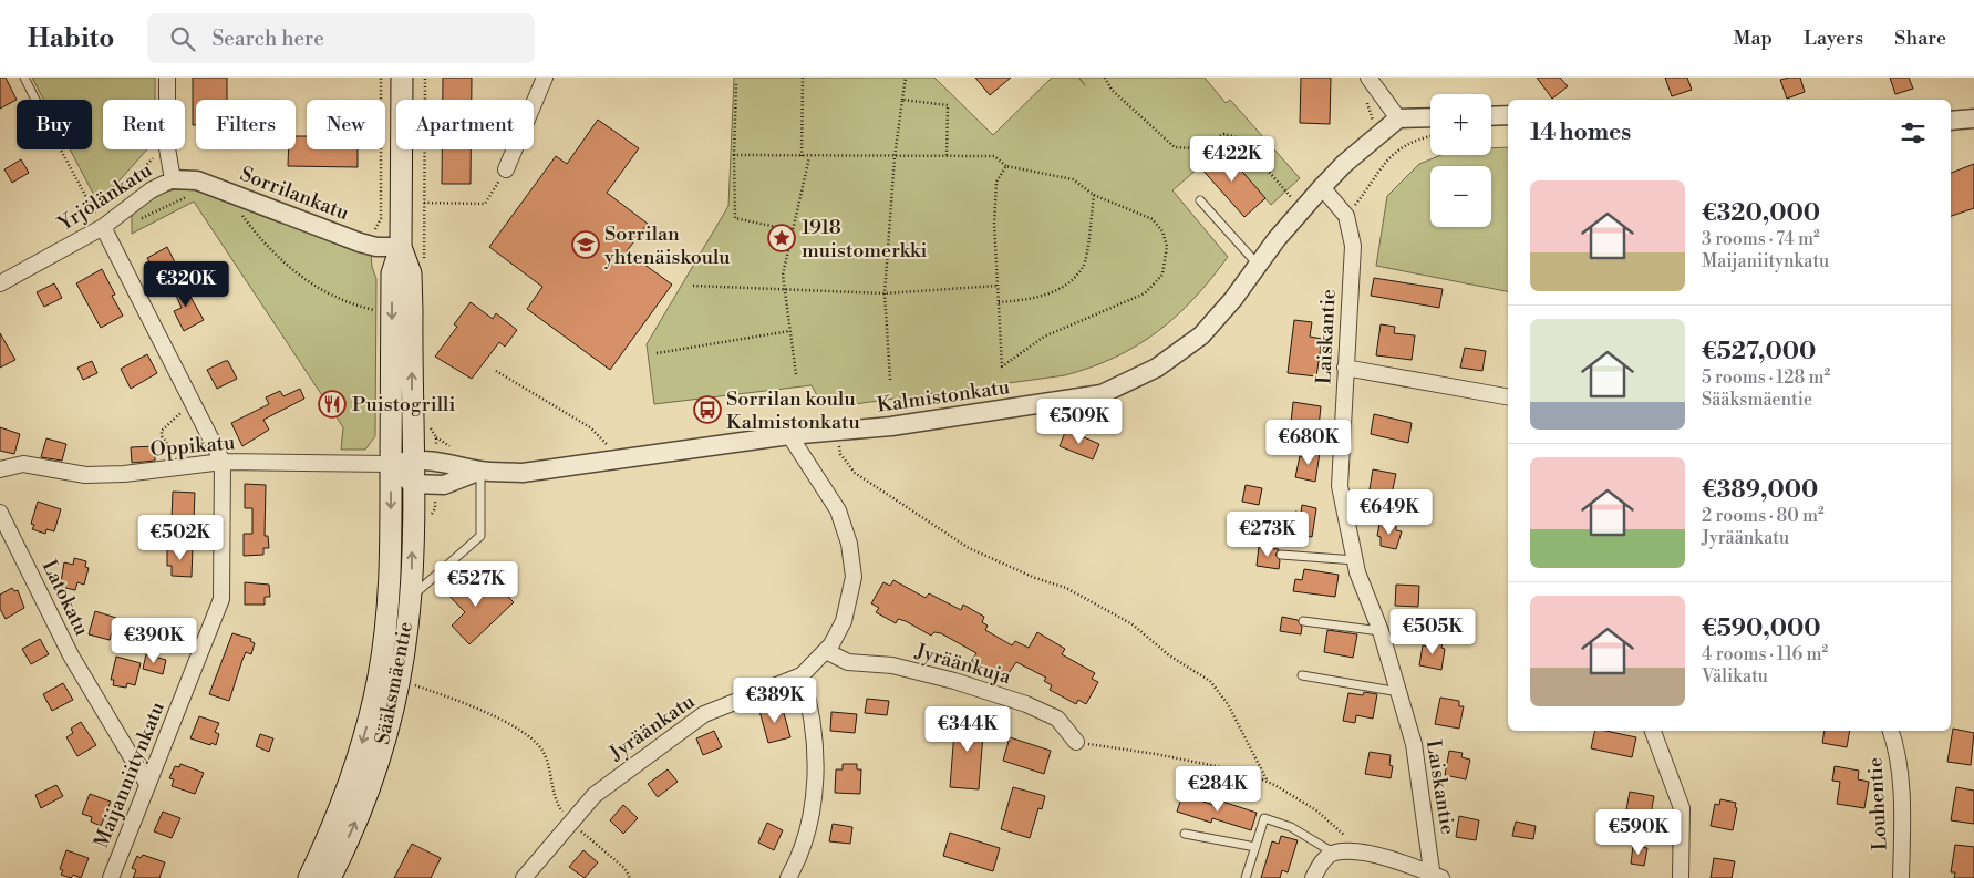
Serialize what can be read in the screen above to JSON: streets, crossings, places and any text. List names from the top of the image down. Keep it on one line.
{"streets":{"main road":["Sääksmäentie"],"street":["Sorrilankatu","Yrjölänkatu","Laiskantie","Kalmistonkatu","Oppikatu","Latokatu","Jyräänkuja","Jyräänkatu","Maijanniitynkatu","Louhentie"]},"crossings":[["Sorrilankatu","Yrjölänkatu"],["Sorrilankatu","Sääksmäentie"],["Laiskantie","Kalmistonkatu"],["Kalmistonkatu","Oppikatu"],["Kalmistonkatu","Sääksmäentie"],["Kalmistonkatu","Jyräänkatu"],["Oppikatu","Sääksmäentie"],["Oppikatu","Maijanniitynkatu"],["Latokatu","Maijanniitynkatu"],["Jyräänkuja","Jyräänkatu"]],"places":{"place":["1918 muistomerkki"],"school or university":["Sorrilan yhtenäiskoulu"],"restaurant":["Puistogrilli"],"bus stop":["Sorrilan koulu Kalmistonkatu"]},"page":{"header":"Habito","search":"Search here","nav":["Map","Layers","Share"],"map_buttons":["+","−"],"chip":["Buy","Rent","Filters","New","Apartment"],"heading":"14 homes","price":["€422K","€320K","€509K","€680K","€649K","€273K","€502K","€527K","€505K","€390K","€389K","€344K","€284K","€590K"],"list":[{"name":"€320,000","note":"3 rooms · 74 m² · Maijaniitynkatu"},{"name":"€527,000","note":"5 rooms · 128 m² · Sääksmäentie"},{"name":"€389,000","note":"2 rooms · 80 m² · Jyräänkatu"},{"name":"€590,000","note":"4 rooms · 116 m² · Välikatu"}]}}
